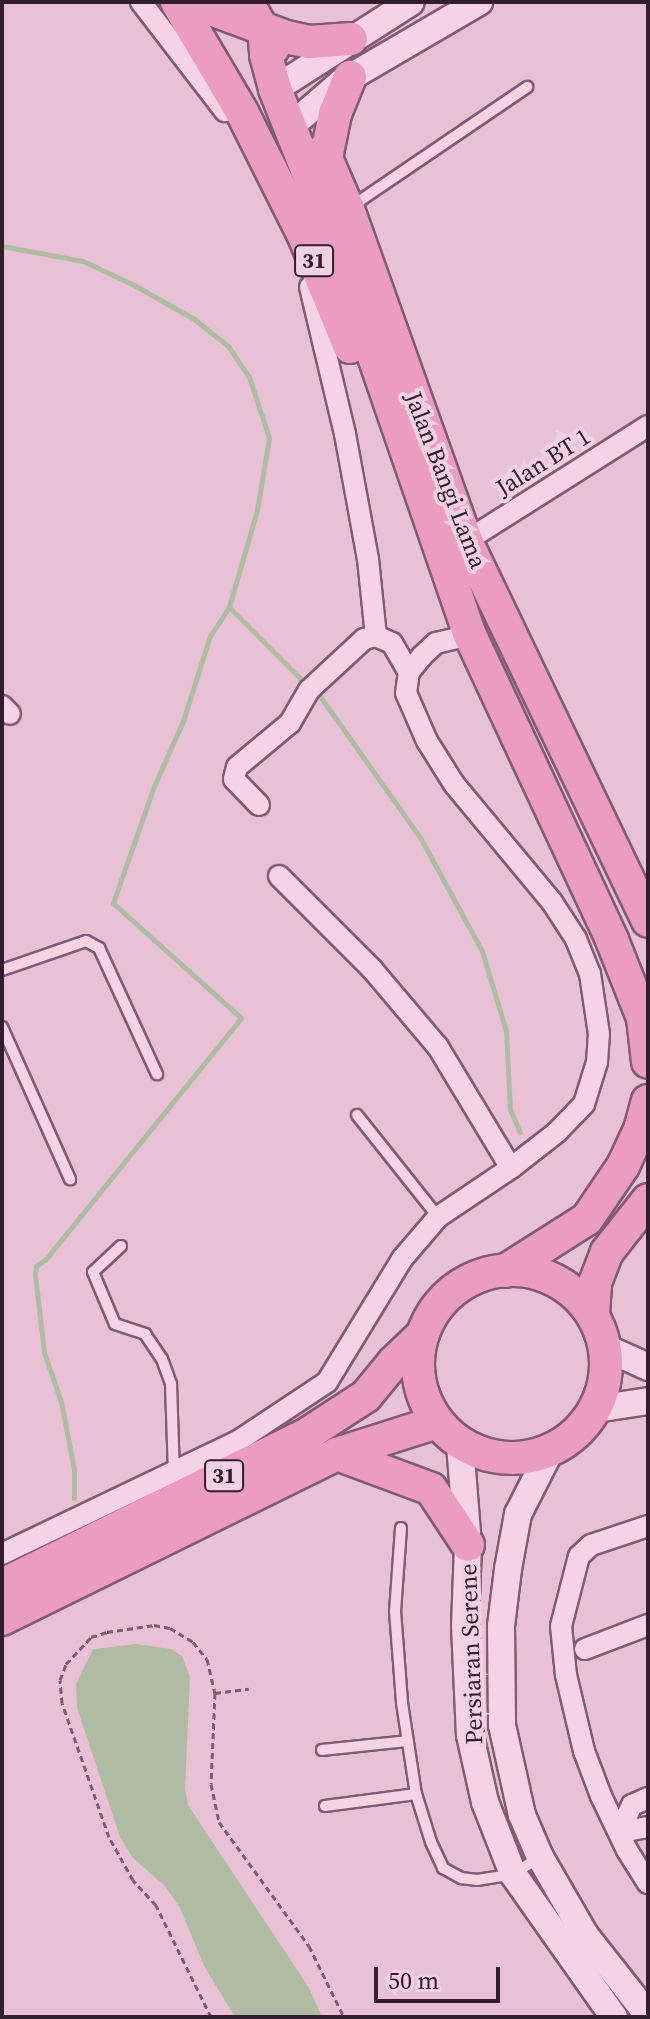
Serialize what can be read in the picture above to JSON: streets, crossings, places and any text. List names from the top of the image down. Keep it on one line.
{"streets":{"main road":["31","Jalan Bangi Lama"],"street":["Jalan BT 1","Persiaran Serene"]},"crossings":[["31","Persiaran Serene"],["Jalan BT 1","Jalan Bangi Lama"]],"scale_bar":"50 m"}
